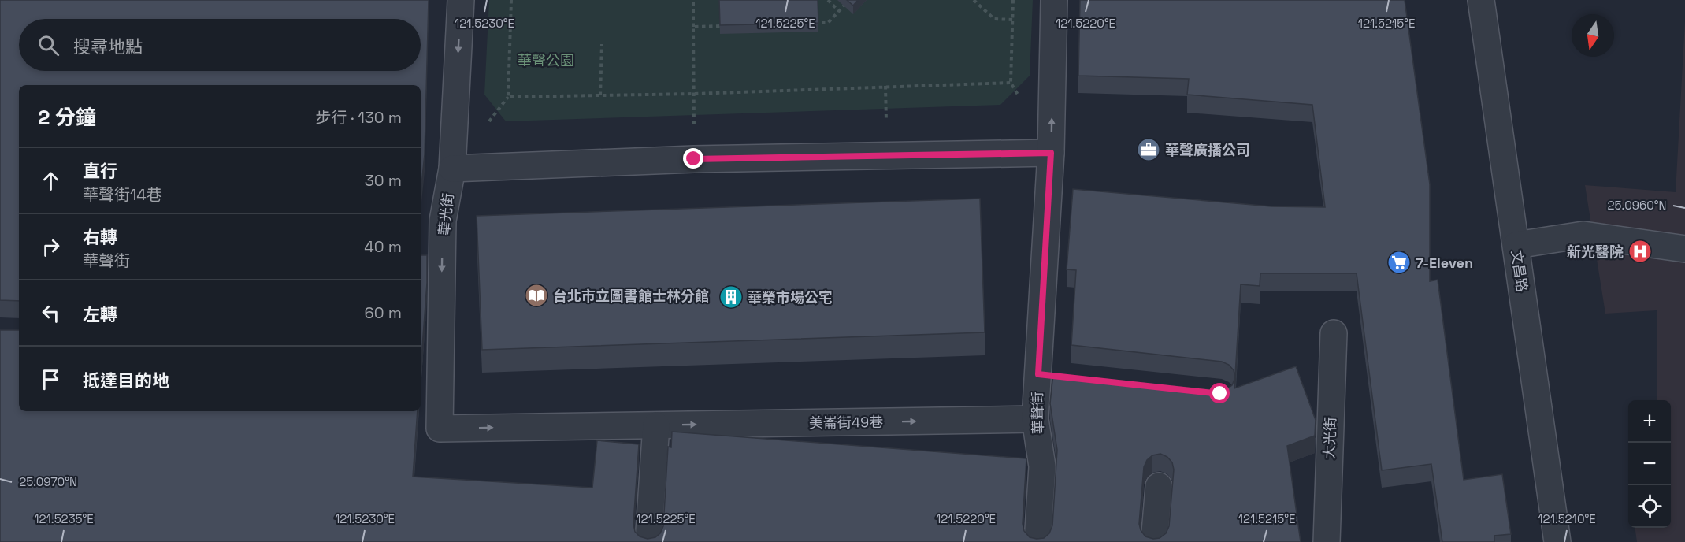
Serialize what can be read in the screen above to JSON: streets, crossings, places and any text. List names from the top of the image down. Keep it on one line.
{"streets":{"street":["華光街","文昌路","華聲街","美崙街49巷","大光街"]},"crossings":[["華光街","美崙街49巷"],["華聲街","美崙街49巷"]],"one_way":["華光街","美崙街49巷"],"parks":["華聲公園"],"places":{"office":["華聲廣播公司"],"hospital":["新光醫院"],"supermarket":["7-Eleven"],"library":["台北市立圖書館士林分館"],"building":["華榮市場公宅"]},"north":"bottom","page":{"search":"搜尋地點","heading":["2 分鐘","步行 · 130 m"],"list":[["直行","華聲街14巷","30 m"],["右轉","華聲街","40 m"],["左轉","60 m"],"抵達目的地"],"map_buttons":["+","−"]},"coordinates":["121.5230°E","121.5225°E","121.5220°E","121.5215°E","25.0960°N","25.0970°N","121.5235°E","121.5210°E"]}
